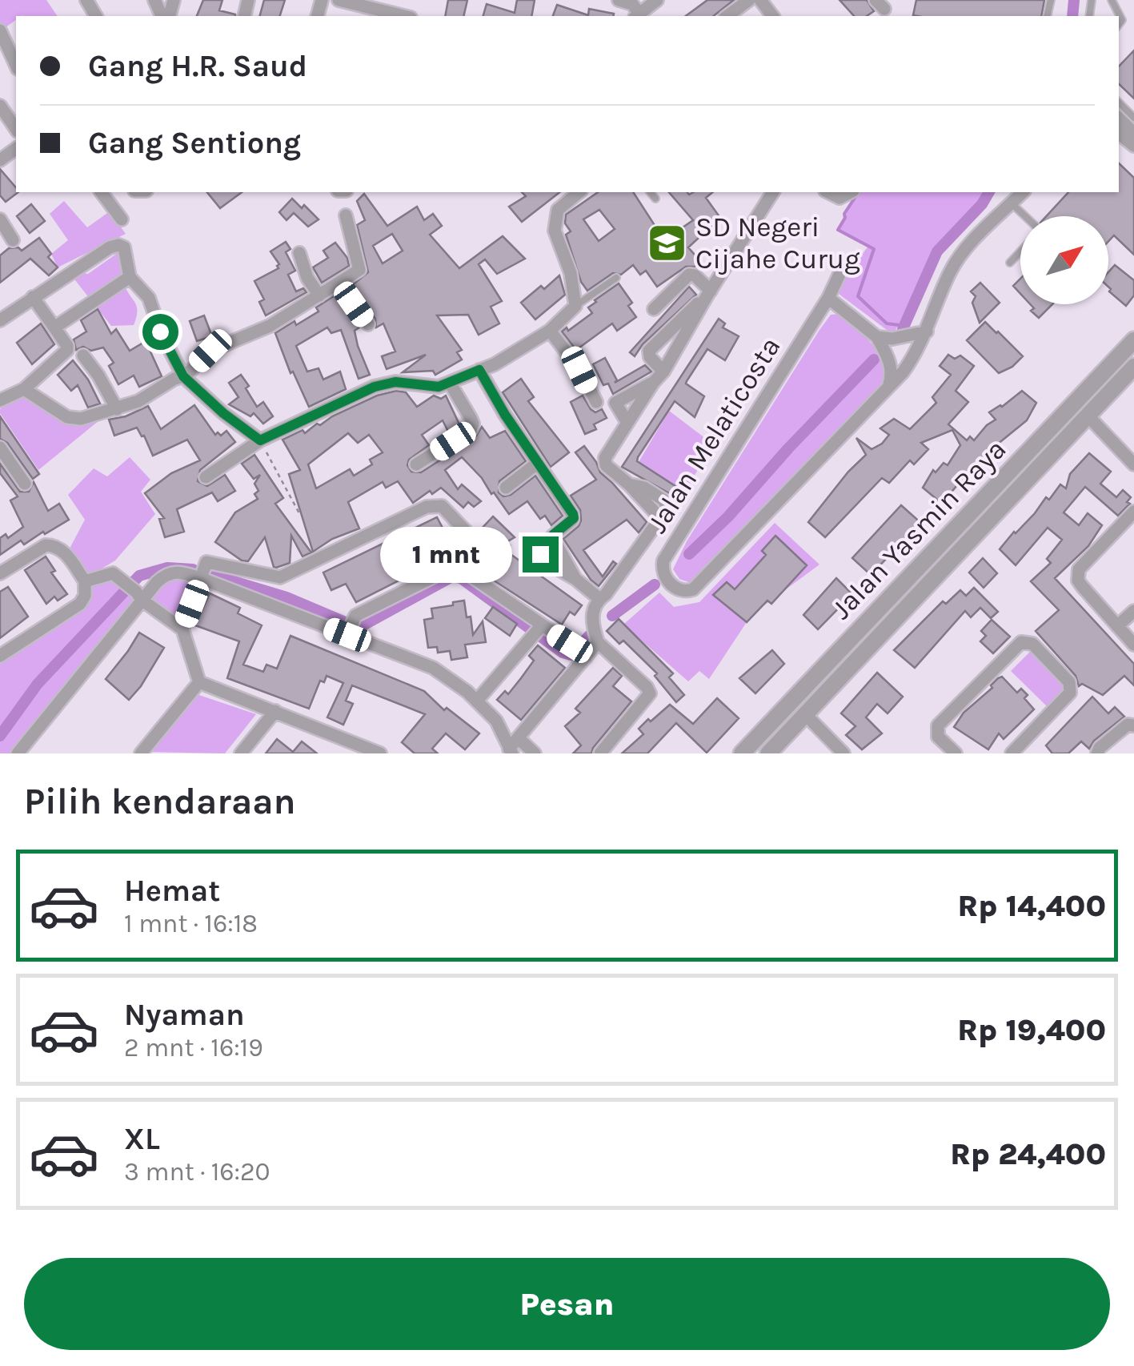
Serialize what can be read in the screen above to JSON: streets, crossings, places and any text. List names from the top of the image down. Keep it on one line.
{"streets":{"street":["Jalan Melaticosta","Jalan Yasmin Raya"]},"places":{"school or university":["SD Negeri Cijahe Curug"]},"north":"top right","page":{"banner":["Gang H.R. Saud","Gang Sentiong"],"bubble":"1 mnt","heading":"Pilih kendaraan","list":[{"name":"Hemat","note":"1 mnt · 16:18","value":"Rp 14,400"},{"name":"Nyaman","note":"2 mnt · 16:19","value":"Rp 19,400"},{"name":"XL","note":"3 mnt · 16:20","value":"Rp 24,400"}],"buttons":"Pesan"}}
